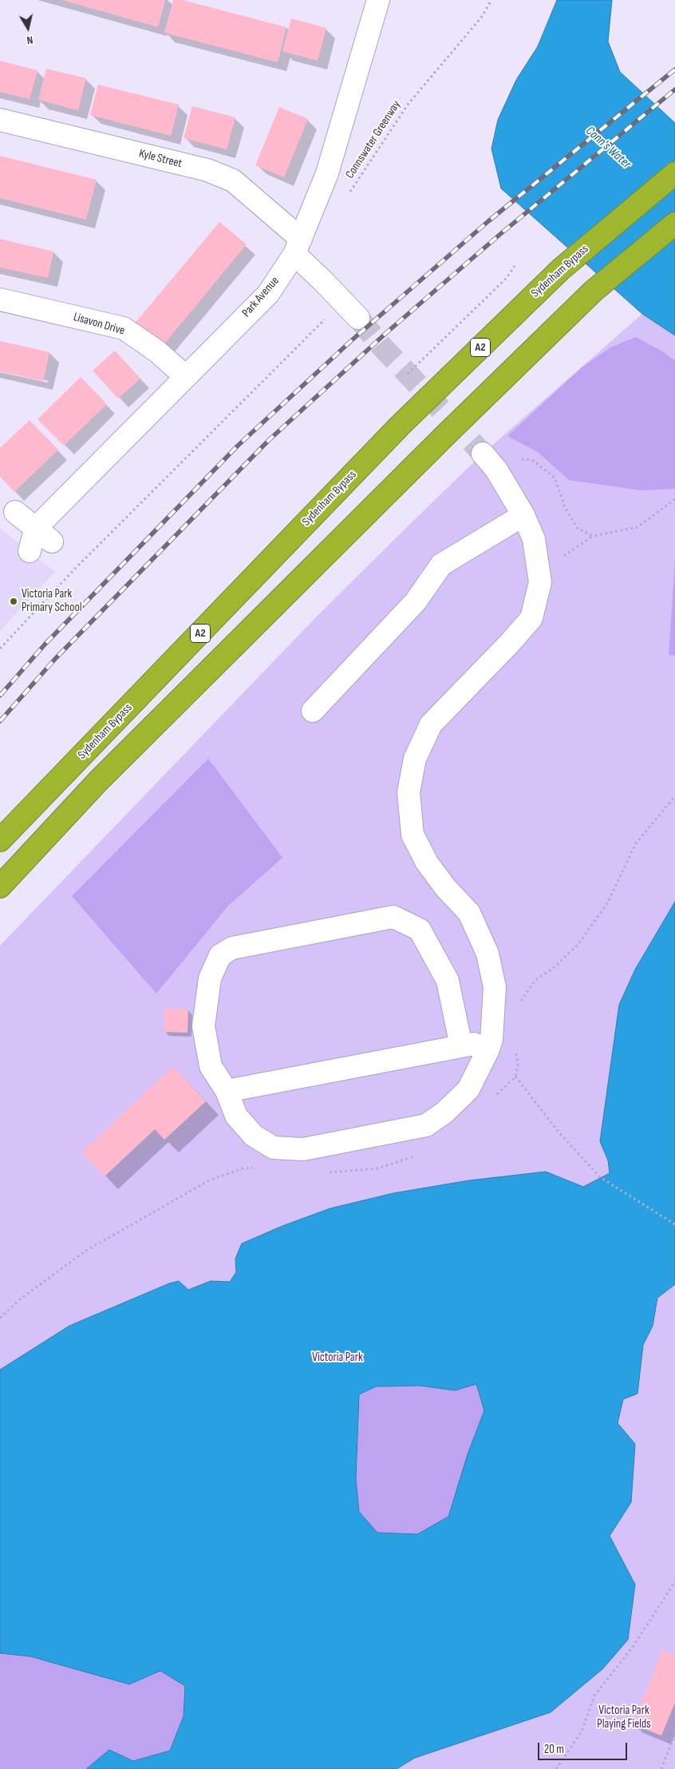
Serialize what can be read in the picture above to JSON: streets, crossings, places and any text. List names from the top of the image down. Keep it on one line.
{"streets":{"highway":["Sydenham Bypass","A2"],"street":["Kyle Street","Park Avenue","Lisavon Drive"],"path":["Connswater Greenway"]},"crossings":[["Kyle Street","Park Avenue"],["Park Avenue","Lisavon Drive"]],"water":["Conn's Water"],"parks":["Victoria Park","Victoria Park Playing Fields"],"places":["Victoria Park Primary School"],"scale_bar":"20 m","north":"bottom"}
